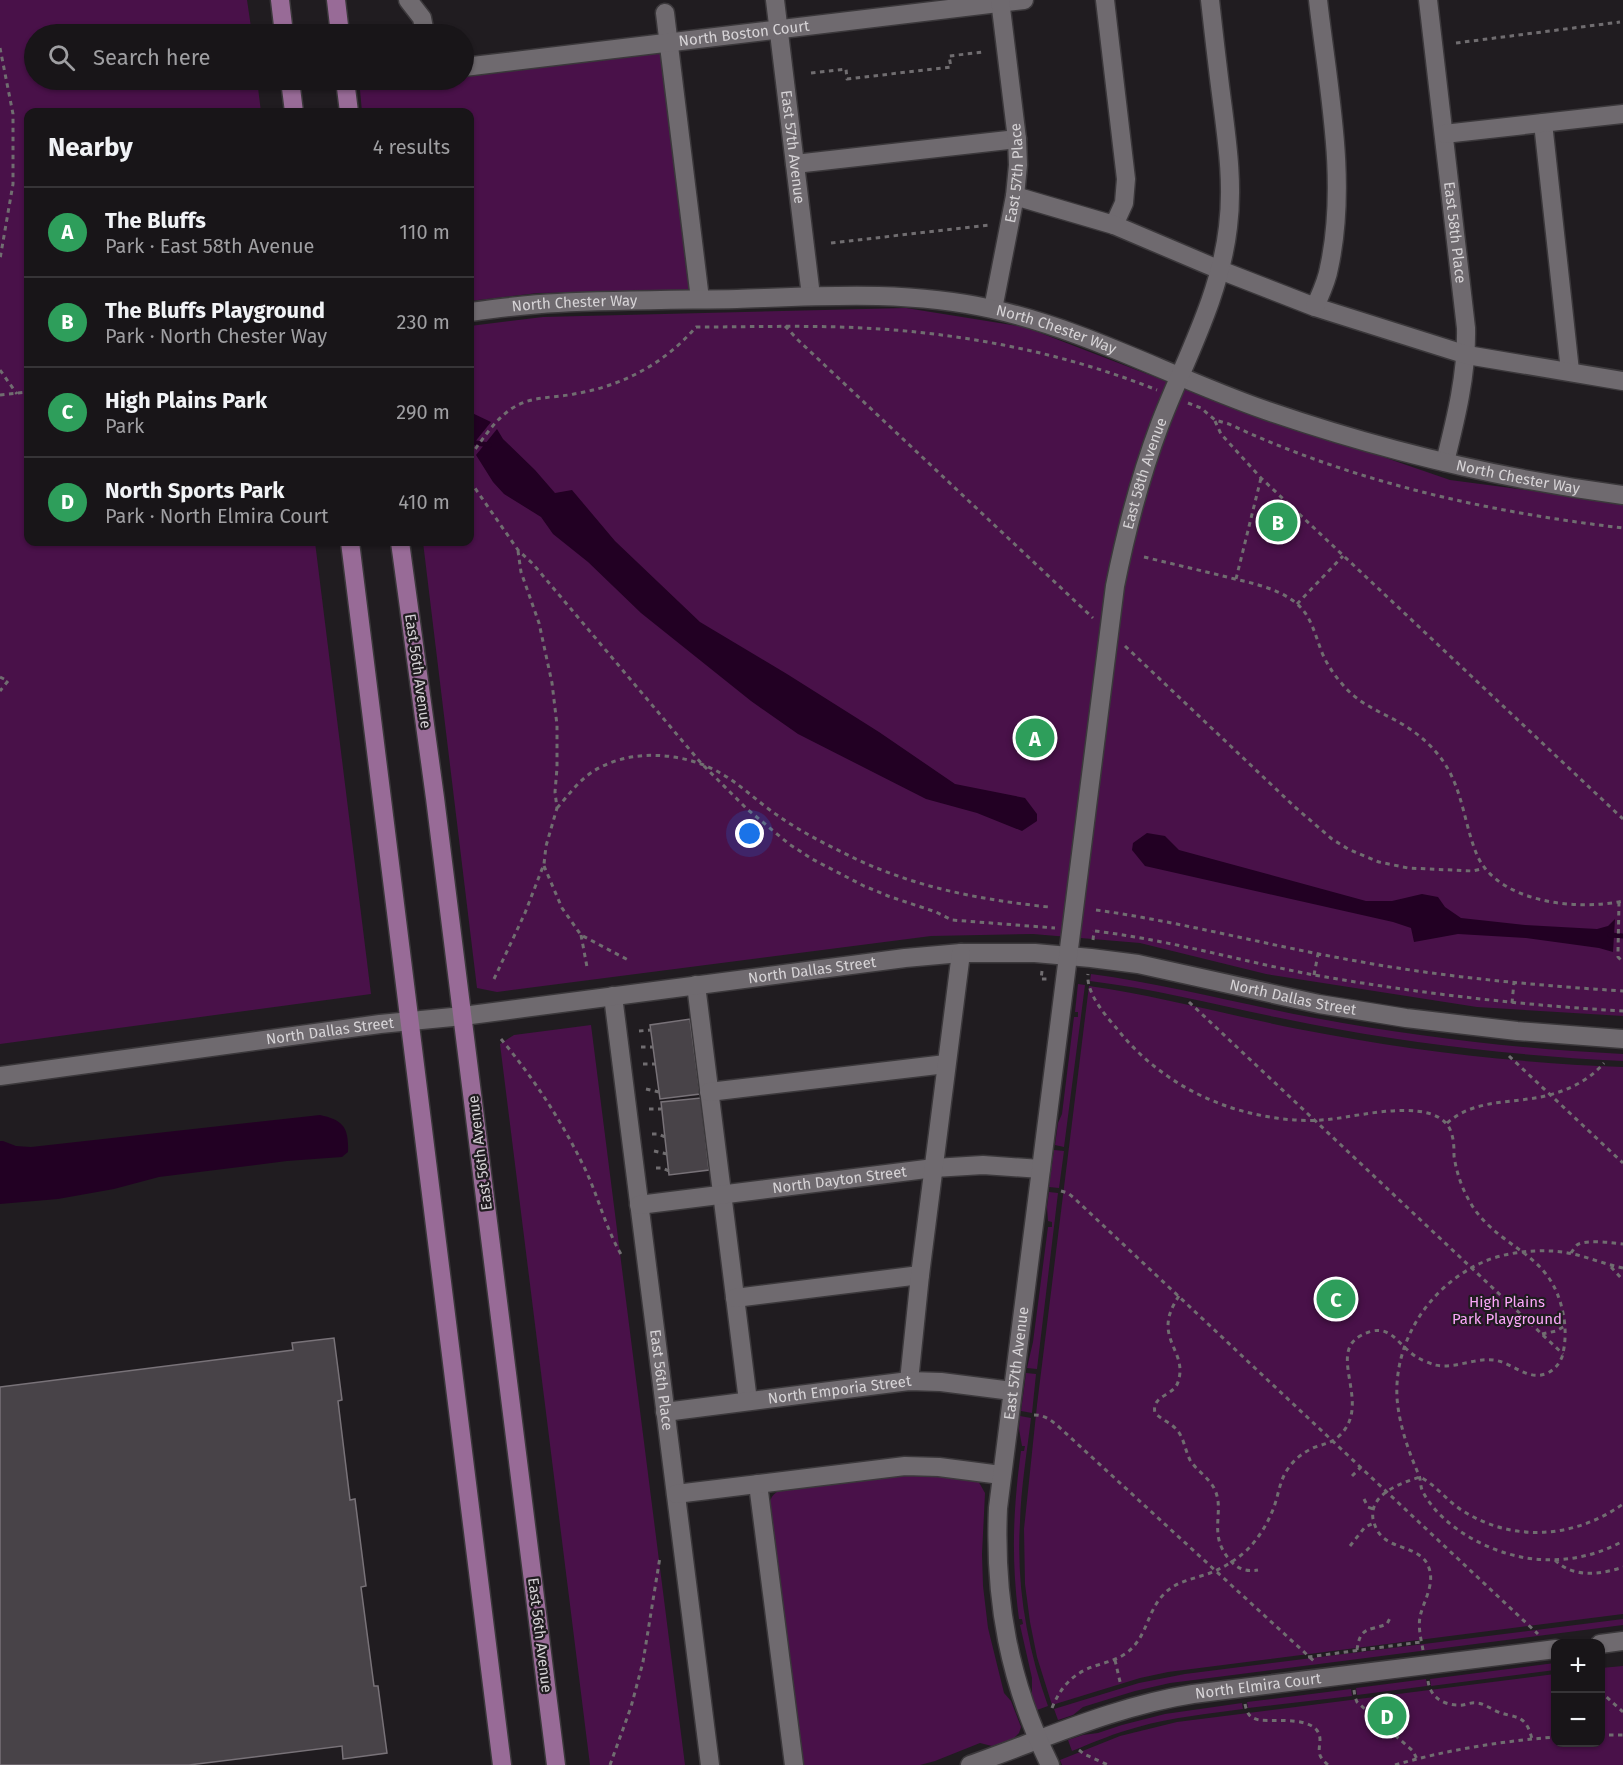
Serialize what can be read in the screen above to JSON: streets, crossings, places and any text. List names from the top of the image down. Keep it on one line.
{"streets":{"main road":["East 56th Avenue"],"street":["North Boston Court","East 57th Avenue","East 57th Place","East 58th Place","North Chester Way","East 58th Avenue","North Dallas Street","North Dayton Street","East 56th Place","North Emporia Street","North Elmira Court"]},"crossings":[["North Boston Court","East 57th Avenue"],["North Boston Court","East 57th Place"],["East 57th Avenue","North Chester Way"],["East 57th Avenue","East 58th Avenue"],["East 57th Avenue","North Dallas Street"],["East 57th Avenue","North Dayton Street"],["East 57th Avenue","North Emporia Street"],["East 57th Avenue","North Elmira Court"],["East 57th Place","North Chester Way"],["East 58th Place","North Chester Way"],["North Chester Way","East 58th Avenue"],["East 58th Avenue","North Dallas Street"],["East 56th Avenue","North Dallas Street"],["North Dallas Street","East 56th Place"],["North Dayton Street","East 56th Place"],["East 56th Place","North Emporia Street"]],"parks":["High Plains Park Playground"],"page":{"search":"Search here","heading":["Nearby","4 results"],"list":[{"mark":"A","name":"The Bluffs","note":"Park · East 58th Avenue","value":"110 m"},{"mark":"B","name":"The Bluffs Playground","note":"Park · North Chester Way","value":"230 m"},{"mark":"C","name":"High Plains Park","note":"Park","value":"290 m"},{"mark":"D","name":"North Sports Park","note":"Park · North Elmira Court","value":"410 m"}],"pins":["B","A","C","D"],"map_buttons":["+","−"]}}
